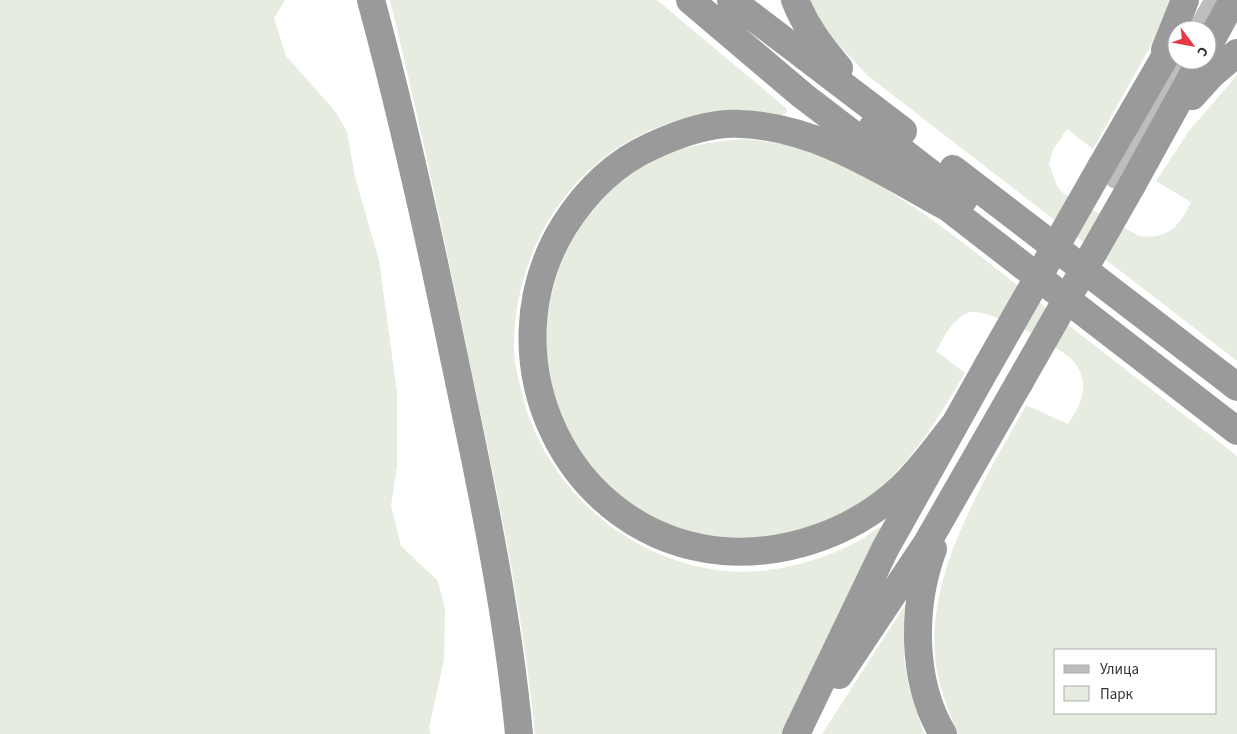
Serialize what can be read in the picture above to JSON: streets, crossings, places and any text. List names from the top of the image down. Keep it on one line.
{"legend":["Улица","Парк"],"north":"bottom right"}
